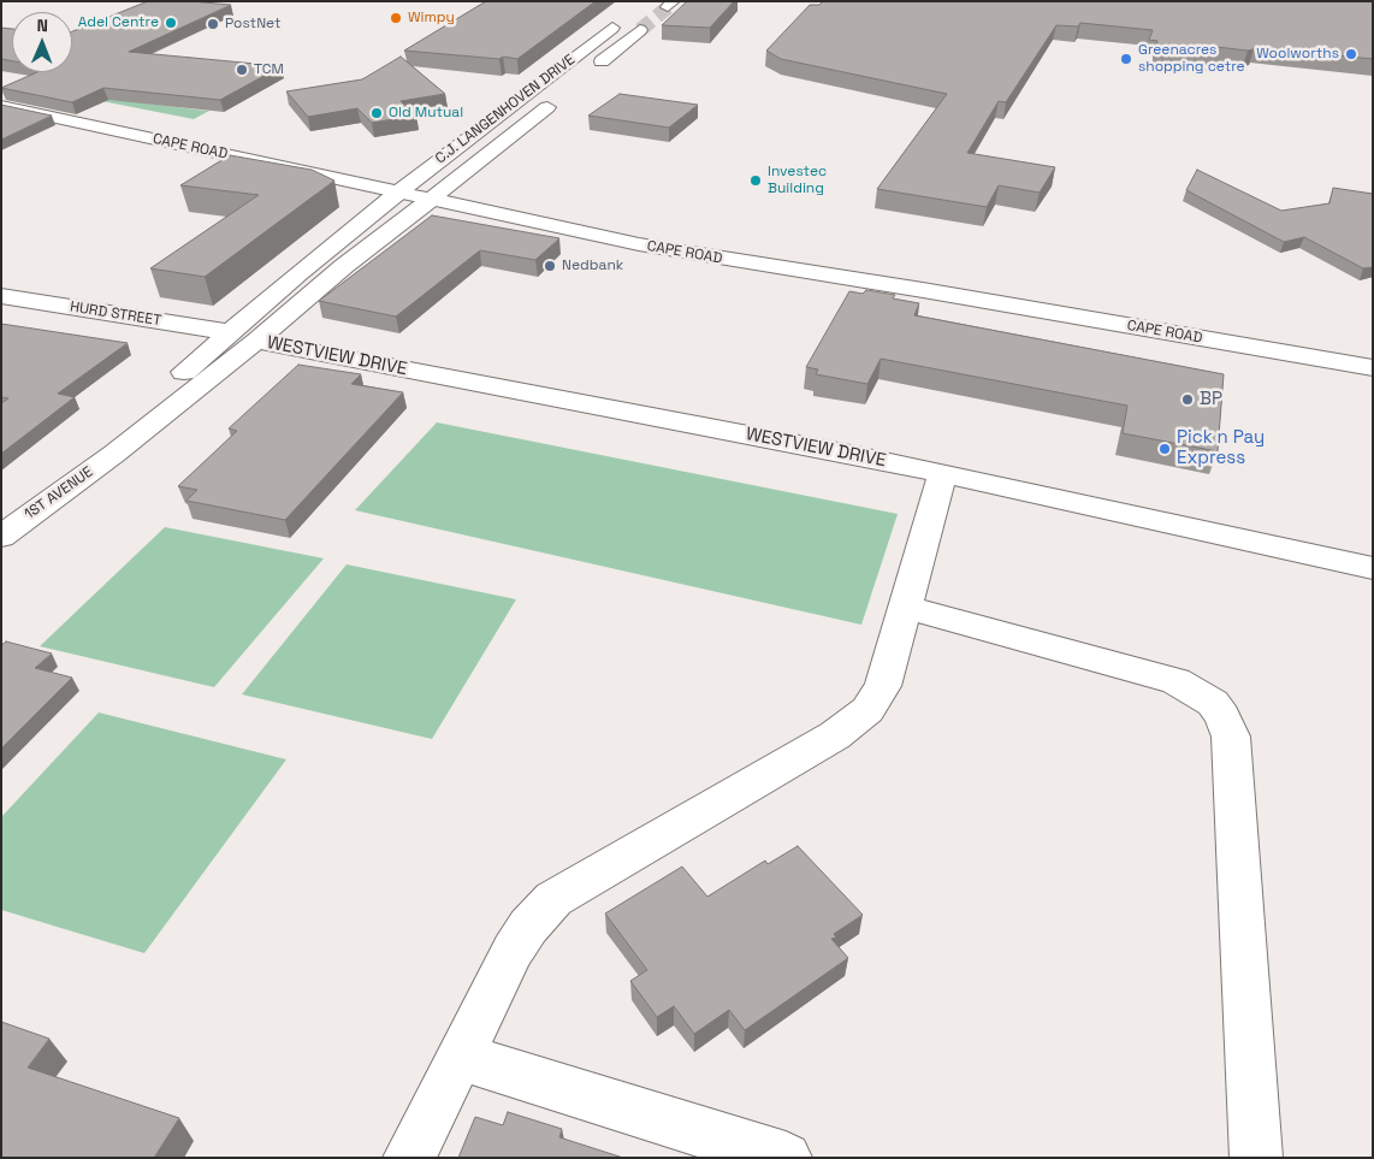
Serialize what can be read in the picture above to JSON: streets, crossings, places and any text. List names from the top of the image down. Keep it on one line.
{"streets":{"main road":["C.J. LANGENHOVEN DRIVE","CAPE ROAD","HURD STREET","WESTVIEW DRIVE","1ST AVENUE"]},"crossings":[["C.J. LANGENHOVEN DRIVE","CAPE ROAD"],["C.J. LANGENHOVEN DRIVE","1ST AVENUE"],["CAPE ROAD","1ST AVENUE"],["HURD STREET","1ST AVENUE"],["WESTVIEW DRIVE","1ST AVENUE"]],"places":["Wimpy","Adel Centre","PostNet","Woolworths","Greenacres shopping cetre","TCM","Old Mutual","Investec Building","Nedbank","BP","Pick n Pay Express"],"north":"top"}
